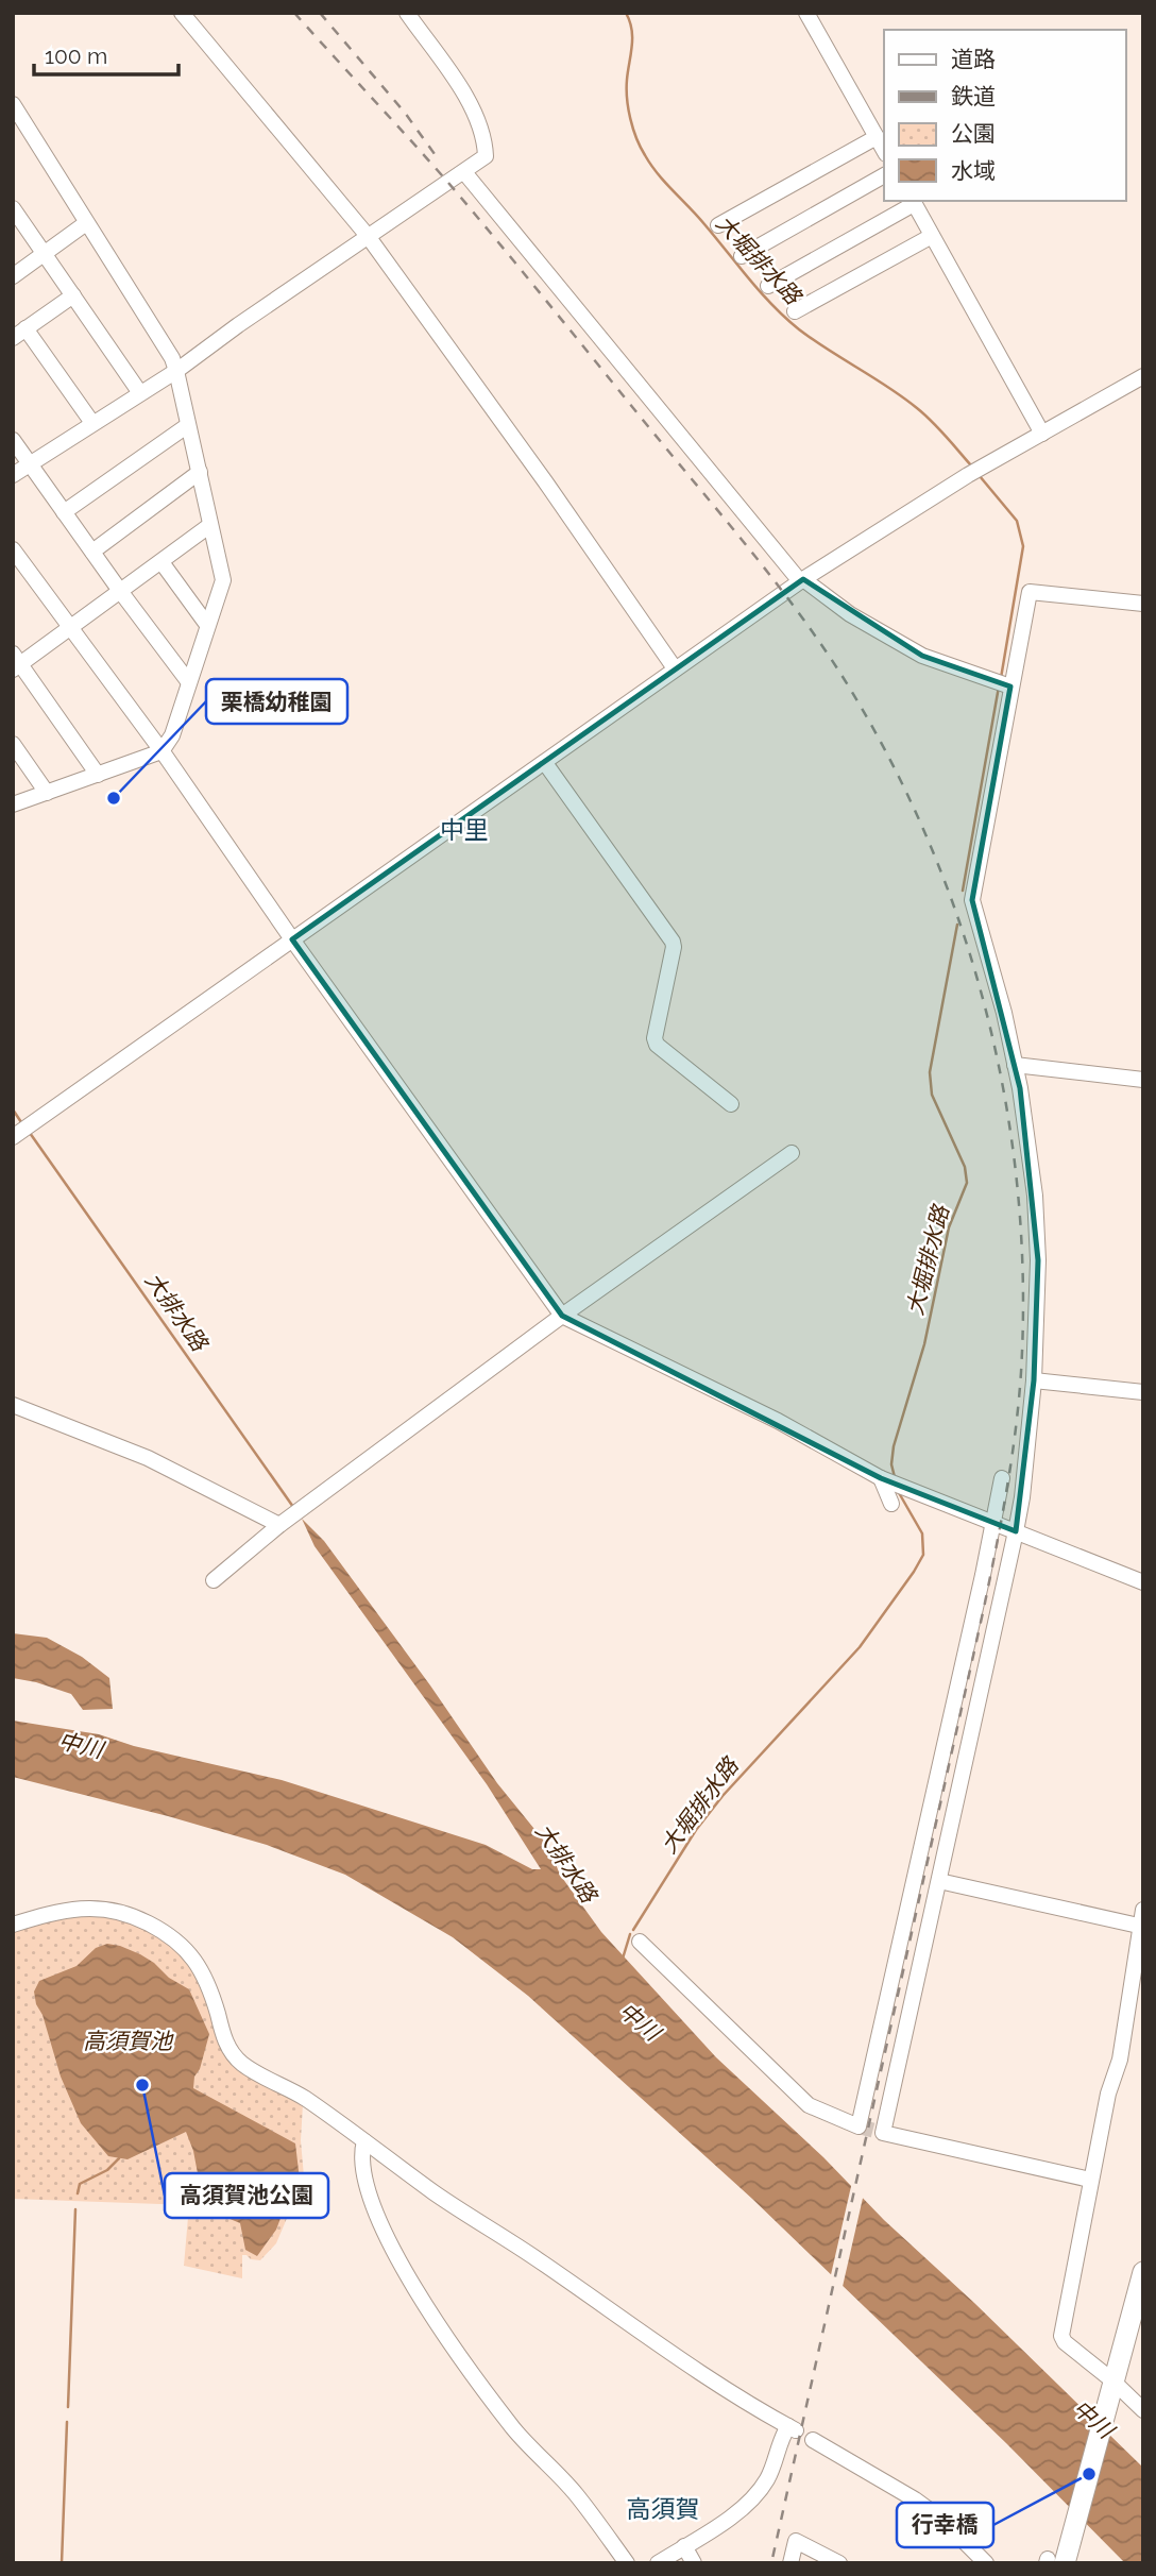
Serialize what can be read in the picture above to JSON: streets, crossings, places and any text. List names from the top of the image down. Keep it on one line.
{"districts":["中里","高須賀"],"water":["大堀排水路","大排水路","中川","高須賀池"],"places":["栗橋幼稚園","高須賀池公園","行幸橋"],"legend":["道路","鉄道","公園","水域"],"scale_bar":"100 m"}
